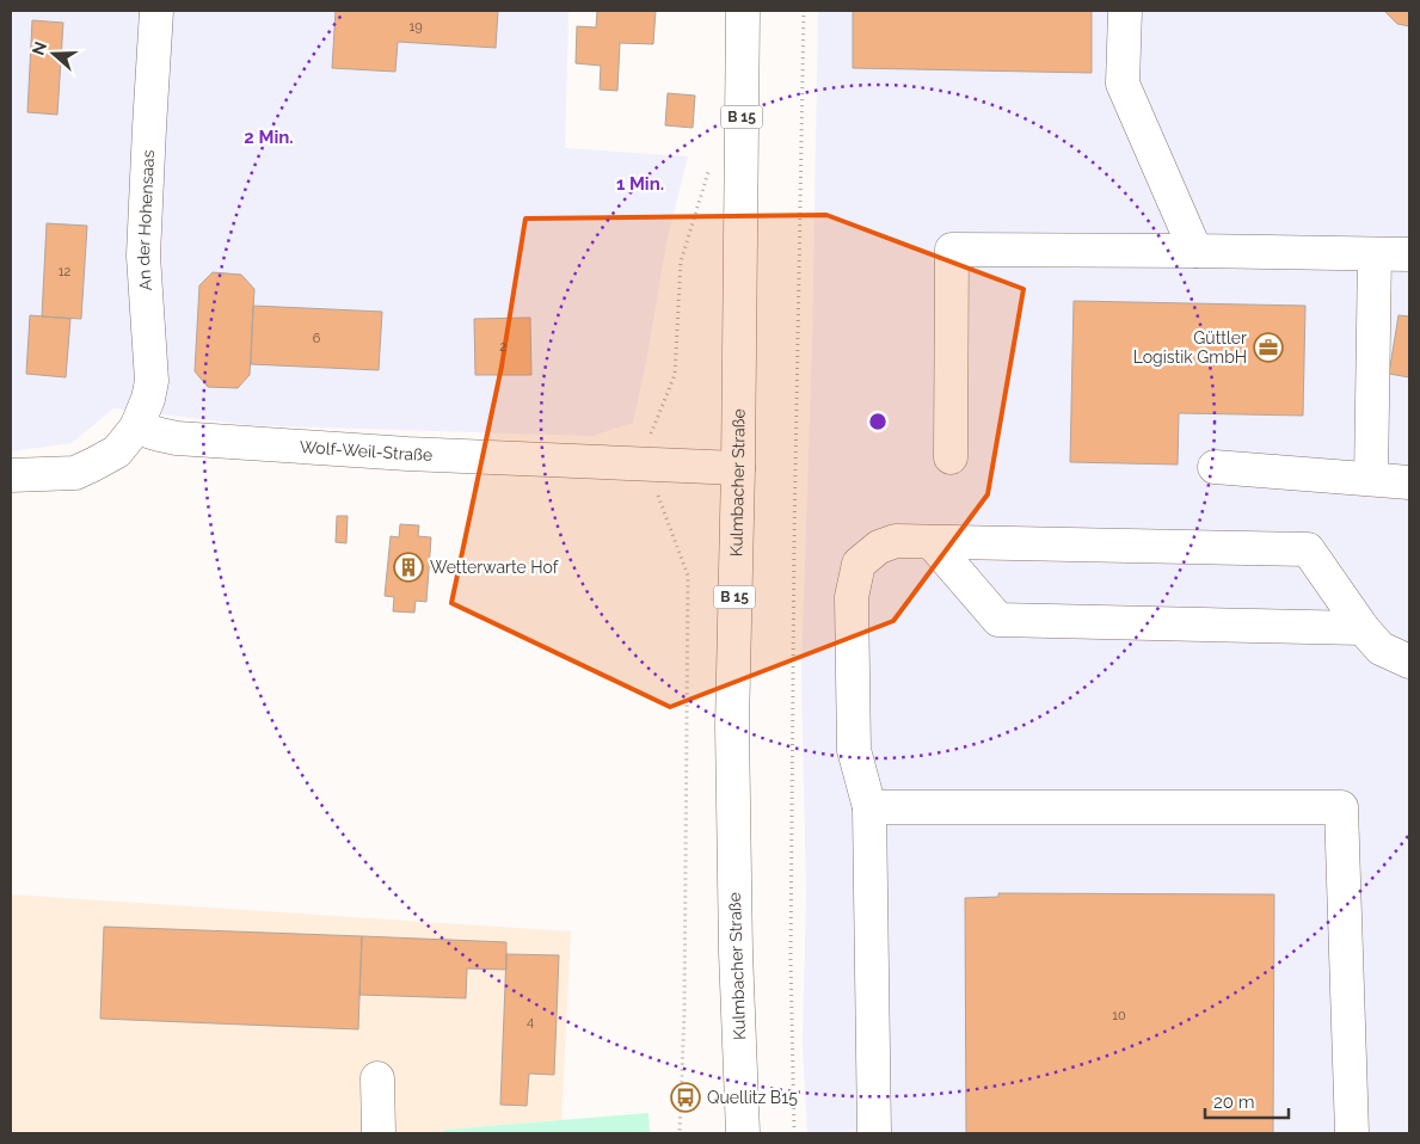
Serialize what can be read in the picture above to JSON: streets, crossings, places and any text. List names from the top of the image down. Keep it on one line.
{"streets":{"street":["B 15","An der Hohensaas","Wolf-Weil-Straße","Kulmbacher Straße"]},"crossings":[["An der Hohensaas","Wolf-Weil-Straße"],["Wolf-Weil-Straße","Kulmbacher Straße"]],"places":{"office":["Güttler Logistik GmbH"],"building":["Wetterwarte Hof"],"bus stop":["Quellitz B15"]},"house_numbers":["19","12","6","2","10","4"],"scale_bar":"20 m","north":"left","rings":["2 Min.","1 Min."]}
